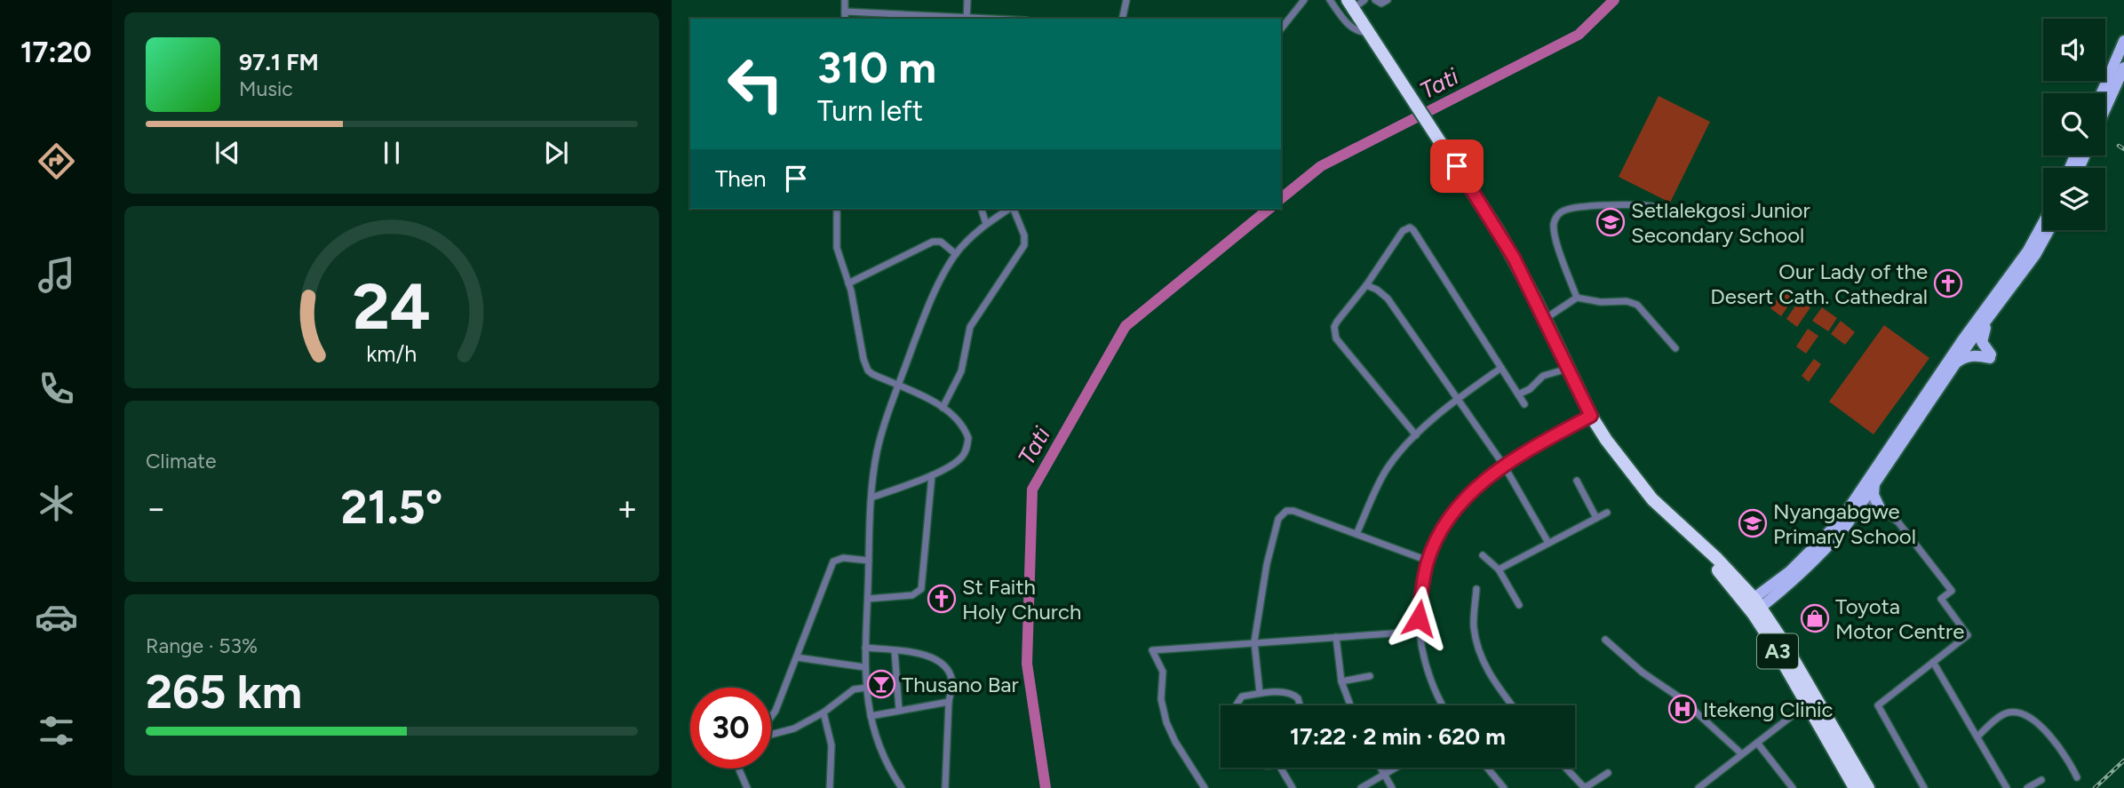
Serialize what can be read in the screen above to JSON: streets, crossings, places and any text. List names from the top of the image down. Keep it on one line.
{"streets":{"highway":["A3"]},"water":["Tati"],"places":{"school or university":["Setlalekgosi Junior Secondary School","Nyangabgwe Primary School"],"church":["Our Lady of the Desert Cath. Cathedral","St Faith Holy Church"],"shop":["Toyota Motor Centre"],"bar":["Thusano Bar"],"hospital":["Itekeng Clinic"]},"page":{"tabs":"17:20","turn":["310 m","Turn left"],"song":["97.1 FM","Music"],"then":"Then","tile":["Climate",["Range · 53%","265 km"]],"heat":["−","21.5°","+"],"limit":"30","trip":"17:22 · 2 min · 620 m","gauge":["24","km/h"]}}
